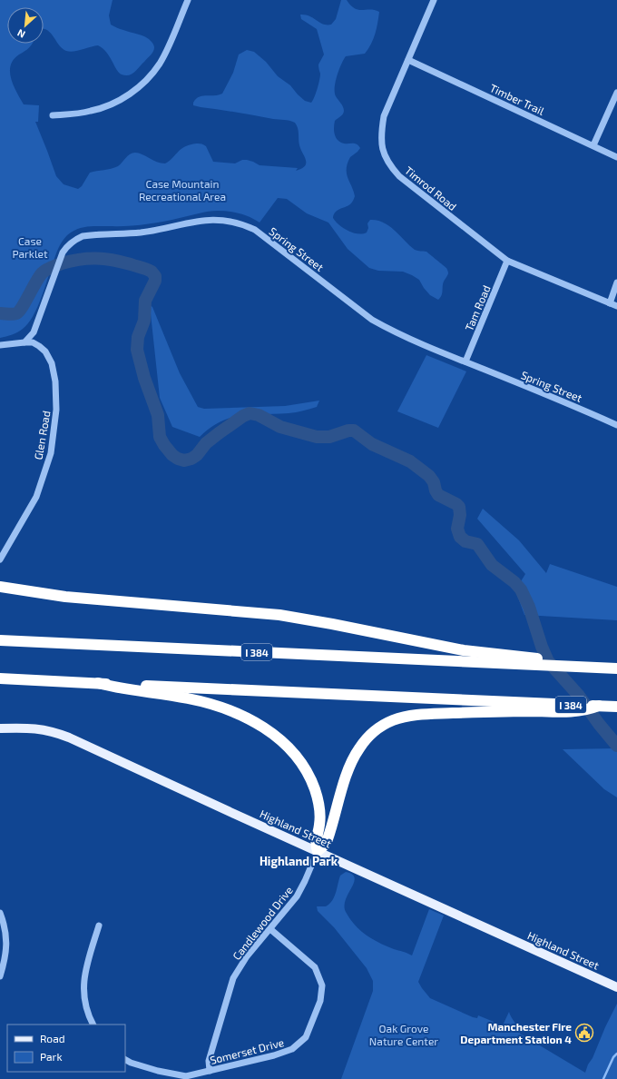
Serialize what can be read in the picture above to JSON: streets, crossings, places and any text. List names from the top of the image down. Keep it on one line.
{"streets":{"highway":["I 384"],"main road":["Highland Street"],"street":["Timber Trail","Timrod Road","Spring Street","Tam Road","Glen Road","Candlewood Drive","Somerset Drive"]},"crossings":[["Timber Trail","Timrod Road"],["Timrod Road","Tam Road"],["Spring Street","Tam Road"],["Spring Street","Glen Road"],["Highland Street","Candlewood Drive"],["Candlewood Drive","Somerset Drive"]],"districts":["Highland Park"],"parks":["Case Mountain Recreational Area","Case Parklet","Oak Grove Nature Center"],"places":{"public building":["Manchester Fire Department Station 4"]},"legend":["Road","Park"],"north":"bottom left"}
